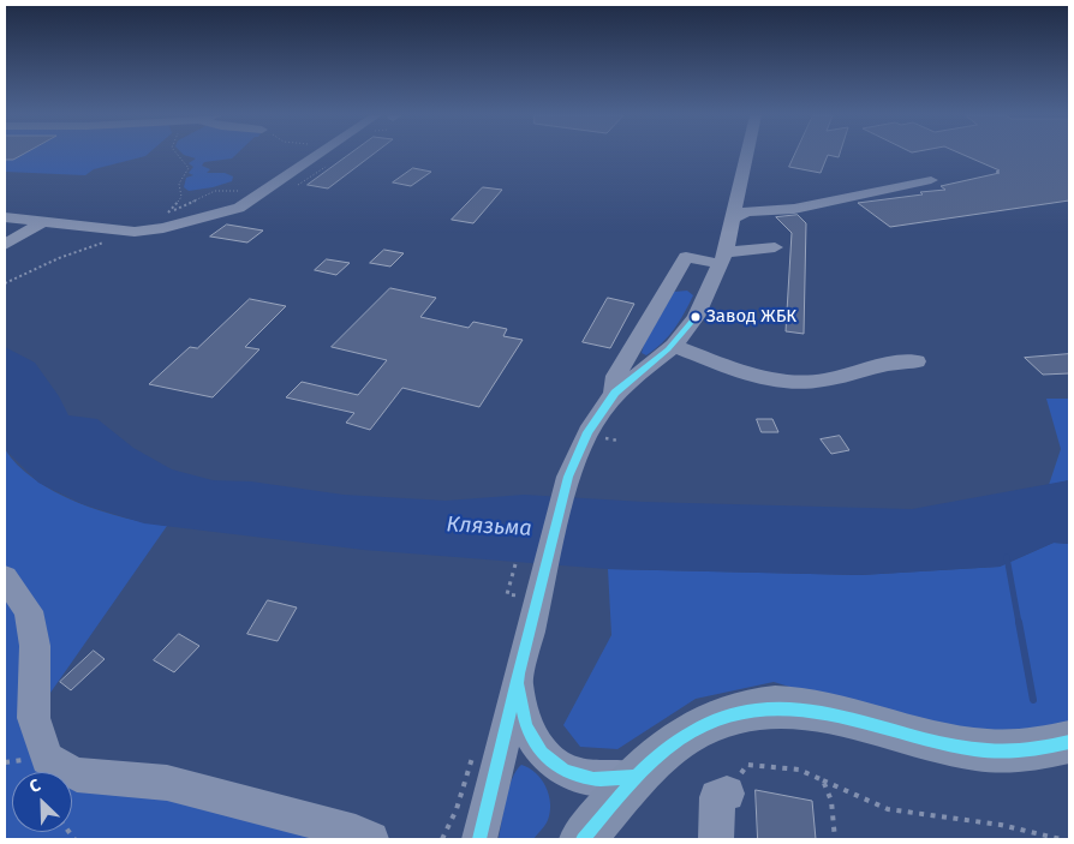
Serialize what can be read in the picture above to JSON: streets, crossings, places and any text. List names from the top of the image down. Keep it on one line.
{"water":["Клязьма"],"places":["Завод ЖБК"],"north":"top left"}
